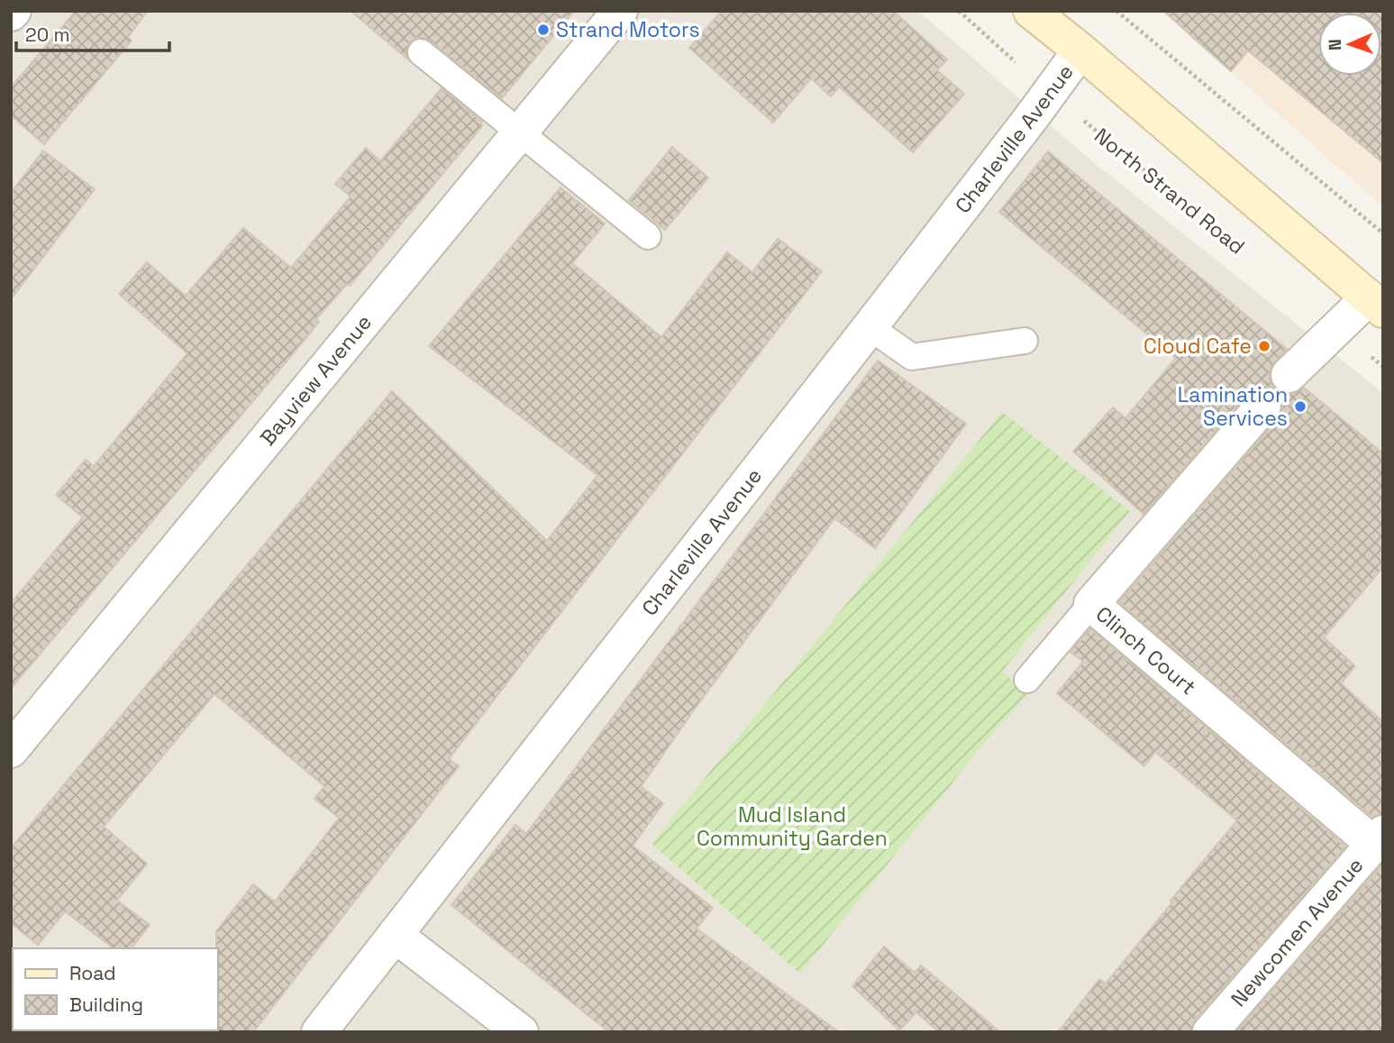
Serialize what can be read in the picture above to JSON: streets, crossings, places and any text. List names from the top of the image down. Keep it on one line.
{"streets":{"street":["Charleville Avenue","Bayview Avenue","Clinch Court","Newcomen Avenue"],"path":["North Strand Road"]},"crossings":[["Charleville Avenue","North Strand Road"],["Clinch Court","Newcomen Avenue"]],"parks":["Mud Island Community Garden"],"places":["Strand Motors","Cloud Cafe","Lamination Services"],"legend":["Road","Building"],"scale_bar":"20 m","north":"left"}
